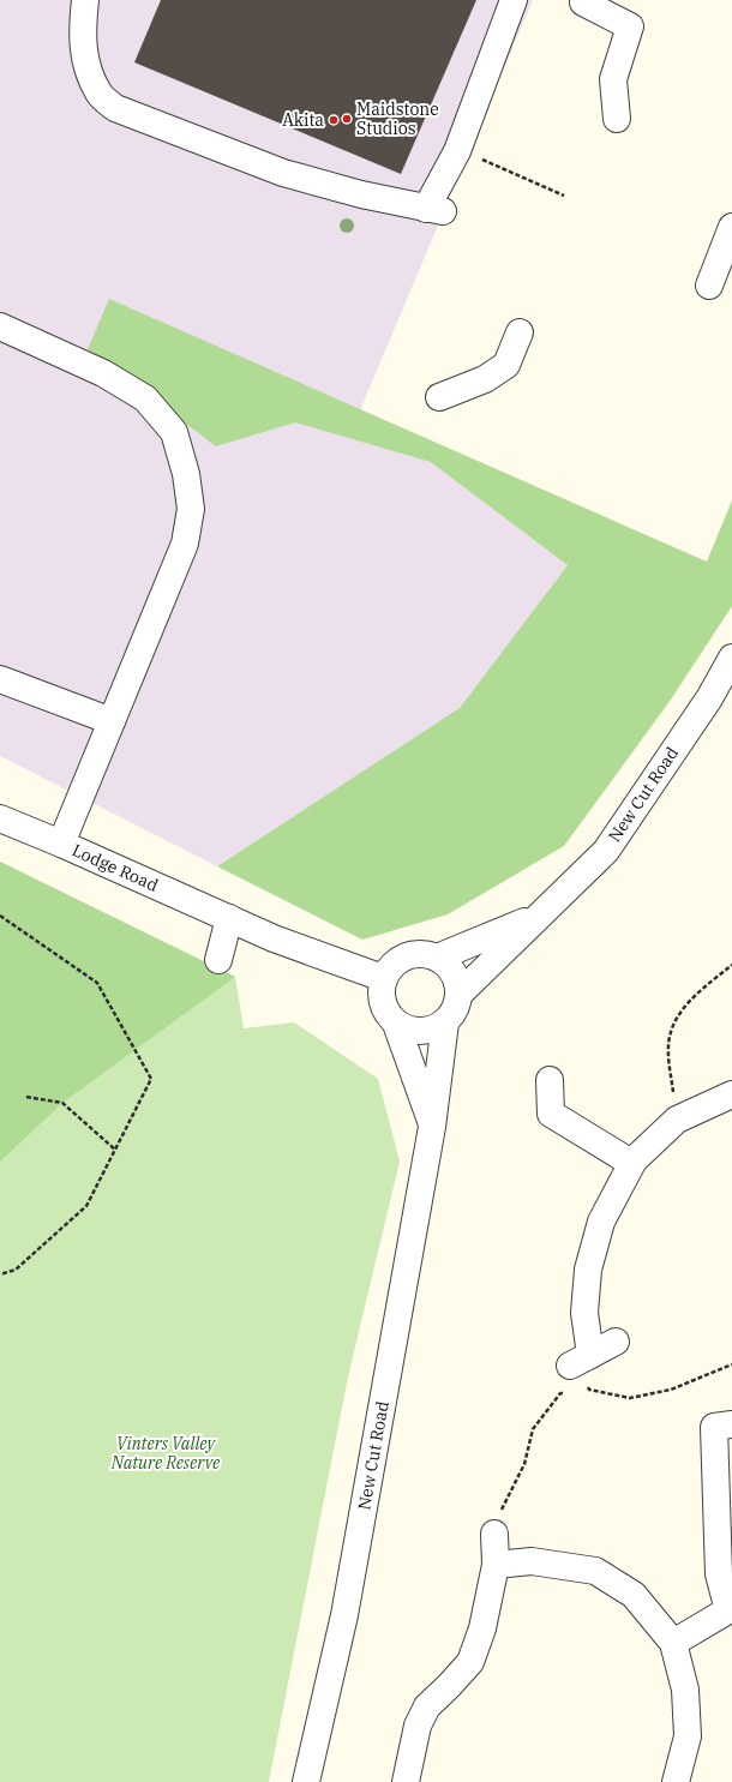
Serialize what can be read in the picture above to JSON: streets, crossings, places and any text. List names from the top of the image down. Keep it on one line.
{"streets":{"street":["New Cut Road","Lodge Road"]},"crossings":[["New Cut Road","Lodge Road"]],"parks":["Vinters Valley Nature Reserve"],"places":["Maidstone Studios","Akita"]}
